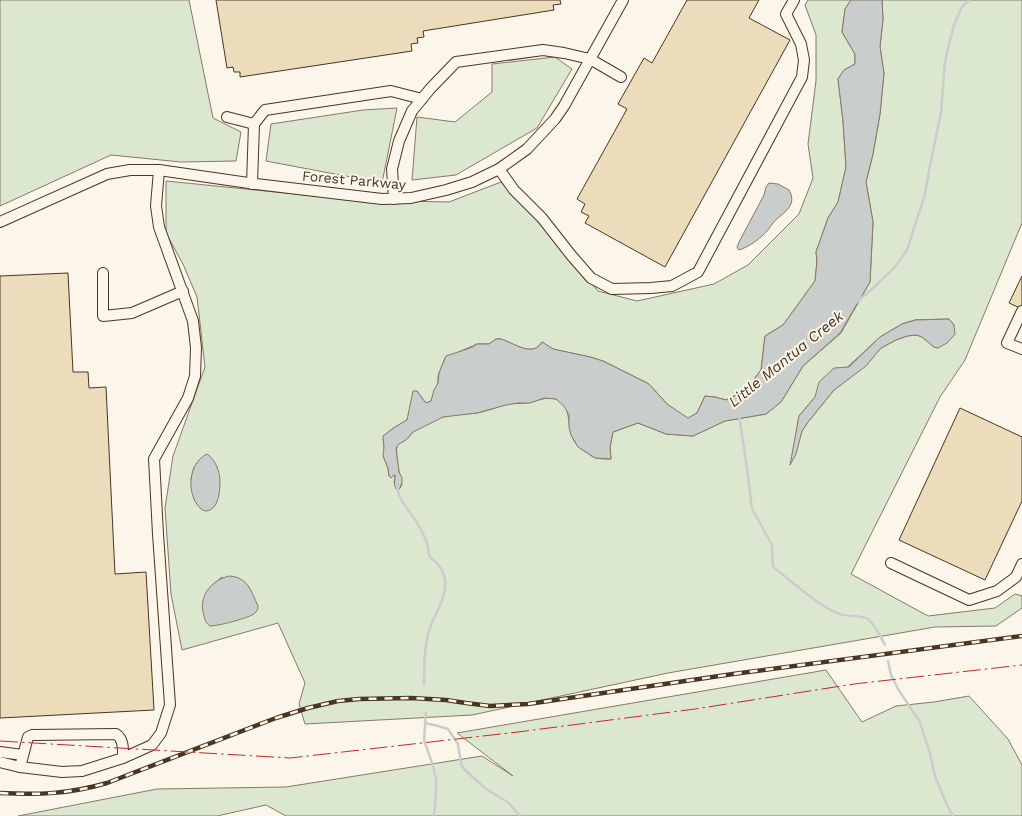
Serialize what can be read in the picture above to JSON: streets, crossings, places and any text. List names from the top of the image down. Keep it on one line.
{"streets":{"street":["Forest Parkway"]},"water":["Little Mantua Creek"]}
